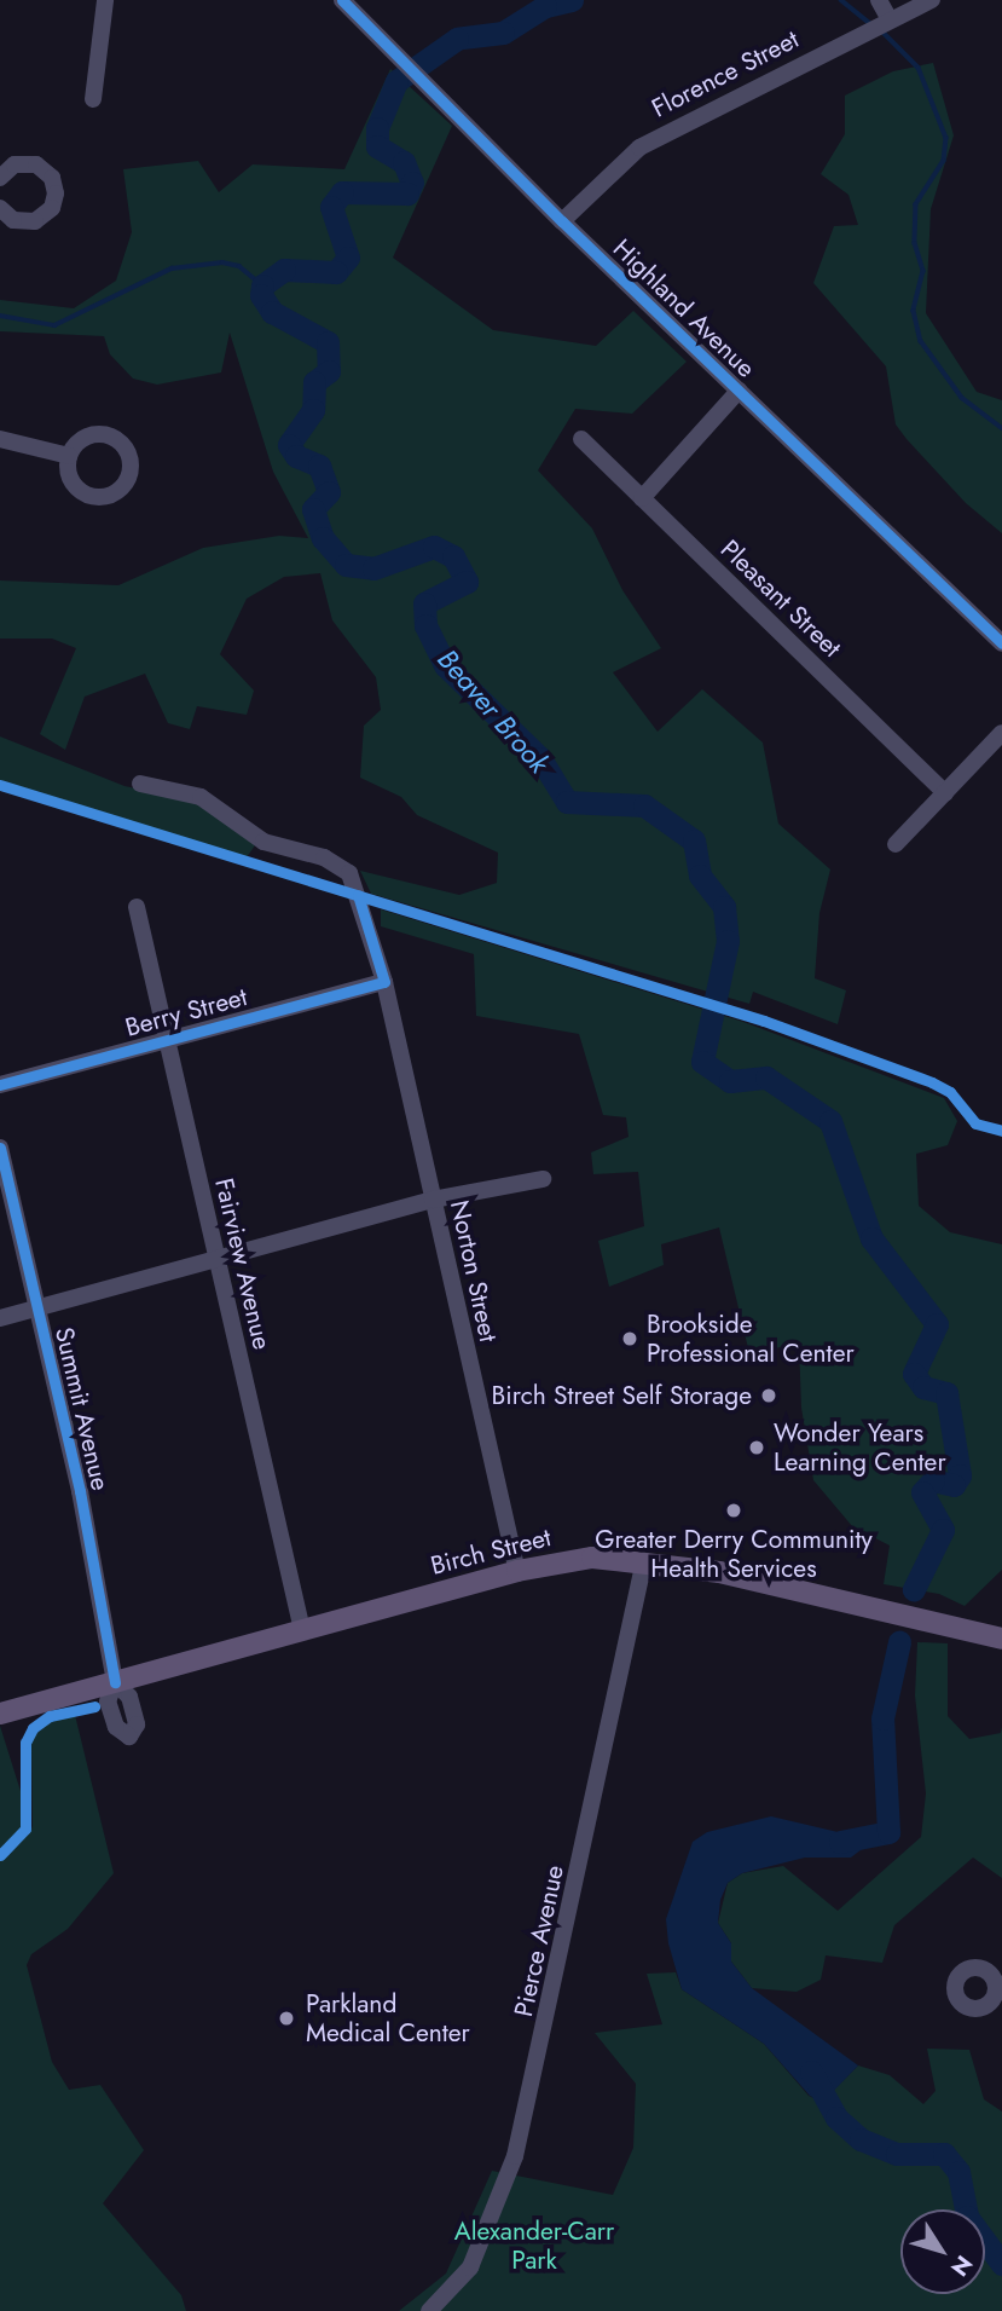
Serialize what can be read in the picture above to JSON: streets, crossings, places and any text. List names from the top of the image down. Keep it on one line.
{"streets":{"main road":["Birch Street"],"street":["Florence Street","Highland Avenue","Pleasant Street","Berry Street","Fairview Avenue","Norton Street","Summit Avenue","Pierce Avenue"]},"crossings":[["Florence Street","Highland Avenue"],["Berry Street","Fairview Avenue"],["Berry Street","Norton Street"],["Fairview Avenue","Birch Street"],["Norton Street","Birch Street"],["Summit Avenue","Birch Street"],["Birch Street","Pierce Avenue"]],"water":["Beaver Brook"],"parks":["Alexander-Carr Park"],"places":["Brookside Professional Center","Birch Street Self Storage","Wonder Years Learning Center","Greater Derry Community Health Services","Parkland Medical Center"],"north":"bottom right"}
